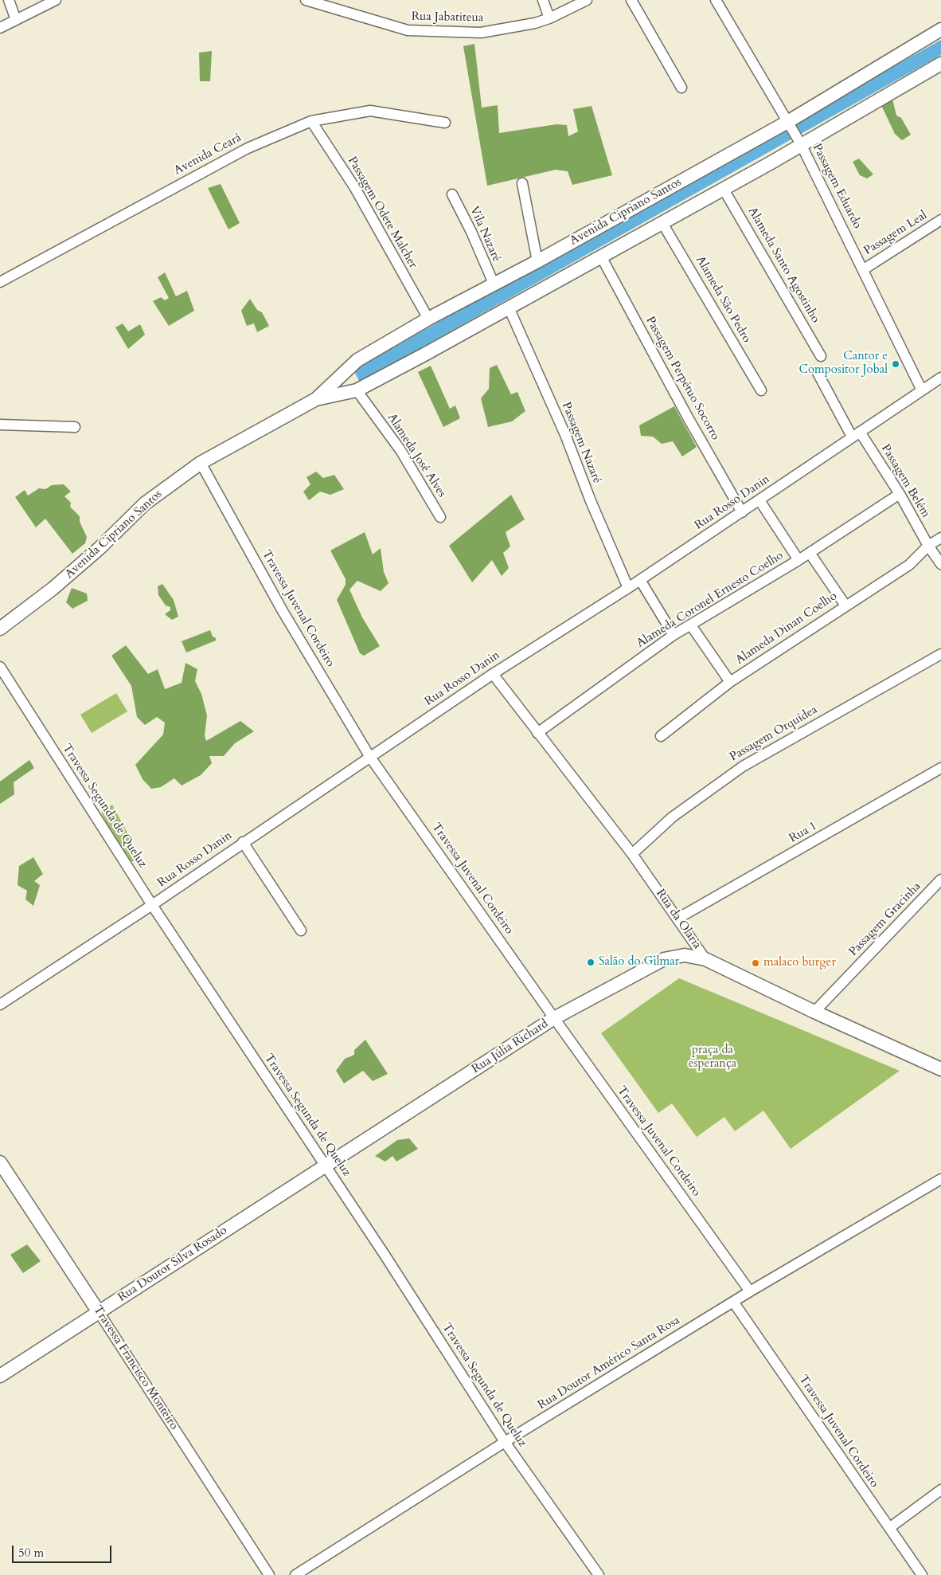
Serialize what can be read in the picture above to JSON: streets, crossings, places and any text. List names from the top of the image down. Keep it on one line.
{"streets":{"street":["Rua Jabatiteua","Avenida Ceará","Passagem Eduardo","Avenida Cipriano Santos","Passagem Odete Malcher","Passagem Leal","Vila Nazaré","Alameda Santo Agostinho","Alameda São Pedro","Passagem Perpétuo Socorro","Passagem Nazaré","Alameda José Alves","Passagem Belém","Rua Rosso Danin","Alameda Coronel Ernesto Coelho","Travessa Juvenal Cordeiro","Alameda Dinan Coelho","Passagem Orquídea","Travessa Segunda de Queluz","Rua 1","Rua da Olaria","Passagem Gracinha","Rua Júlia Richard","Rua Doutor Silva Rosado","Rua Doutor Américo Santa Rosa","Travessa Francisco Monteiro"]},"crossings":[["Avenida Ceará","Passagem Odete Malcher"],["Passagem Eduardo","Avenida Cipriano Santos"],["Passagem Eduardo","Passagem Leal"],["Passagem Eduardo","Rua Rosso Danin"],["Avenida Cipriano Santos","Passagem Odete Malcher"],["Avenida Cipriano Santos","Vila Nazaré"],["Avenida Cipriano Santos","Alameda Santo Agostinho"],["Avenida Cipriano Santos","Alameda São Pedro"],["Avenida Cipriano Santos","Passagem Perpétuo Socorro"],["Avenida Cipriano Santos","Passagem Nazaré"],["Avenida Cipriano Santos","Alameda José Alves"],["Avenida Cipriano Santos","Travessa Juvenal Cordeiro"],["Passagem Perpétuo Socorro","Rua Rosso Danin"],["Passagem Nazaré","Rua Rosso Danin"],["Passagem Belém","Rua Rosso Danin"],["Passagem Belém","Alameda Coronel Ernesto Coelho"],["Passagem Belém","Alameda Dinan Coelho"],["Rua Rosso Danin","Travessa Juvenal Cordeiro"],["Rua Rosso Danin","Travessa Segunda de Queluz"],["Rua Rosso Danin","Rua da Olaria"],["Alameda Coronel Ernesto Coelho","Rua da Olaria"],["Travessa Juvenal Cordeiro","Rua Júlia Richard"],["Travessa Juvenal Cordeiro","Rua Doutor Américo Santa Rosa"],["Passagem Orquídea","Rua da Olaria"],["Travessa Segunda de Queluz","Rua Júlia Richard"],["Travessa Segunda de Queluz","Rua Doutor Silva Rosado"],["Travessa Segunda de Queluz","Rua Doutor Américo Santa Rosa"],["Rua 1","Rua da Olaria"],["Rua da Olaria","Passagem Gracinha"],["Rua da Olaria","Rua Júlia Richard"],["Rua Júlia Richard","Rua Doutor Silva Rosado"],["Rua Doutor Silva Rosado","Travessa Francisco Monteiro"]],"parks":["praça da esperança"],"places":["Cantor e Compositor Jobal","Salão do Gilmar","malaco burger"],"scale_bar":"50 m"}
